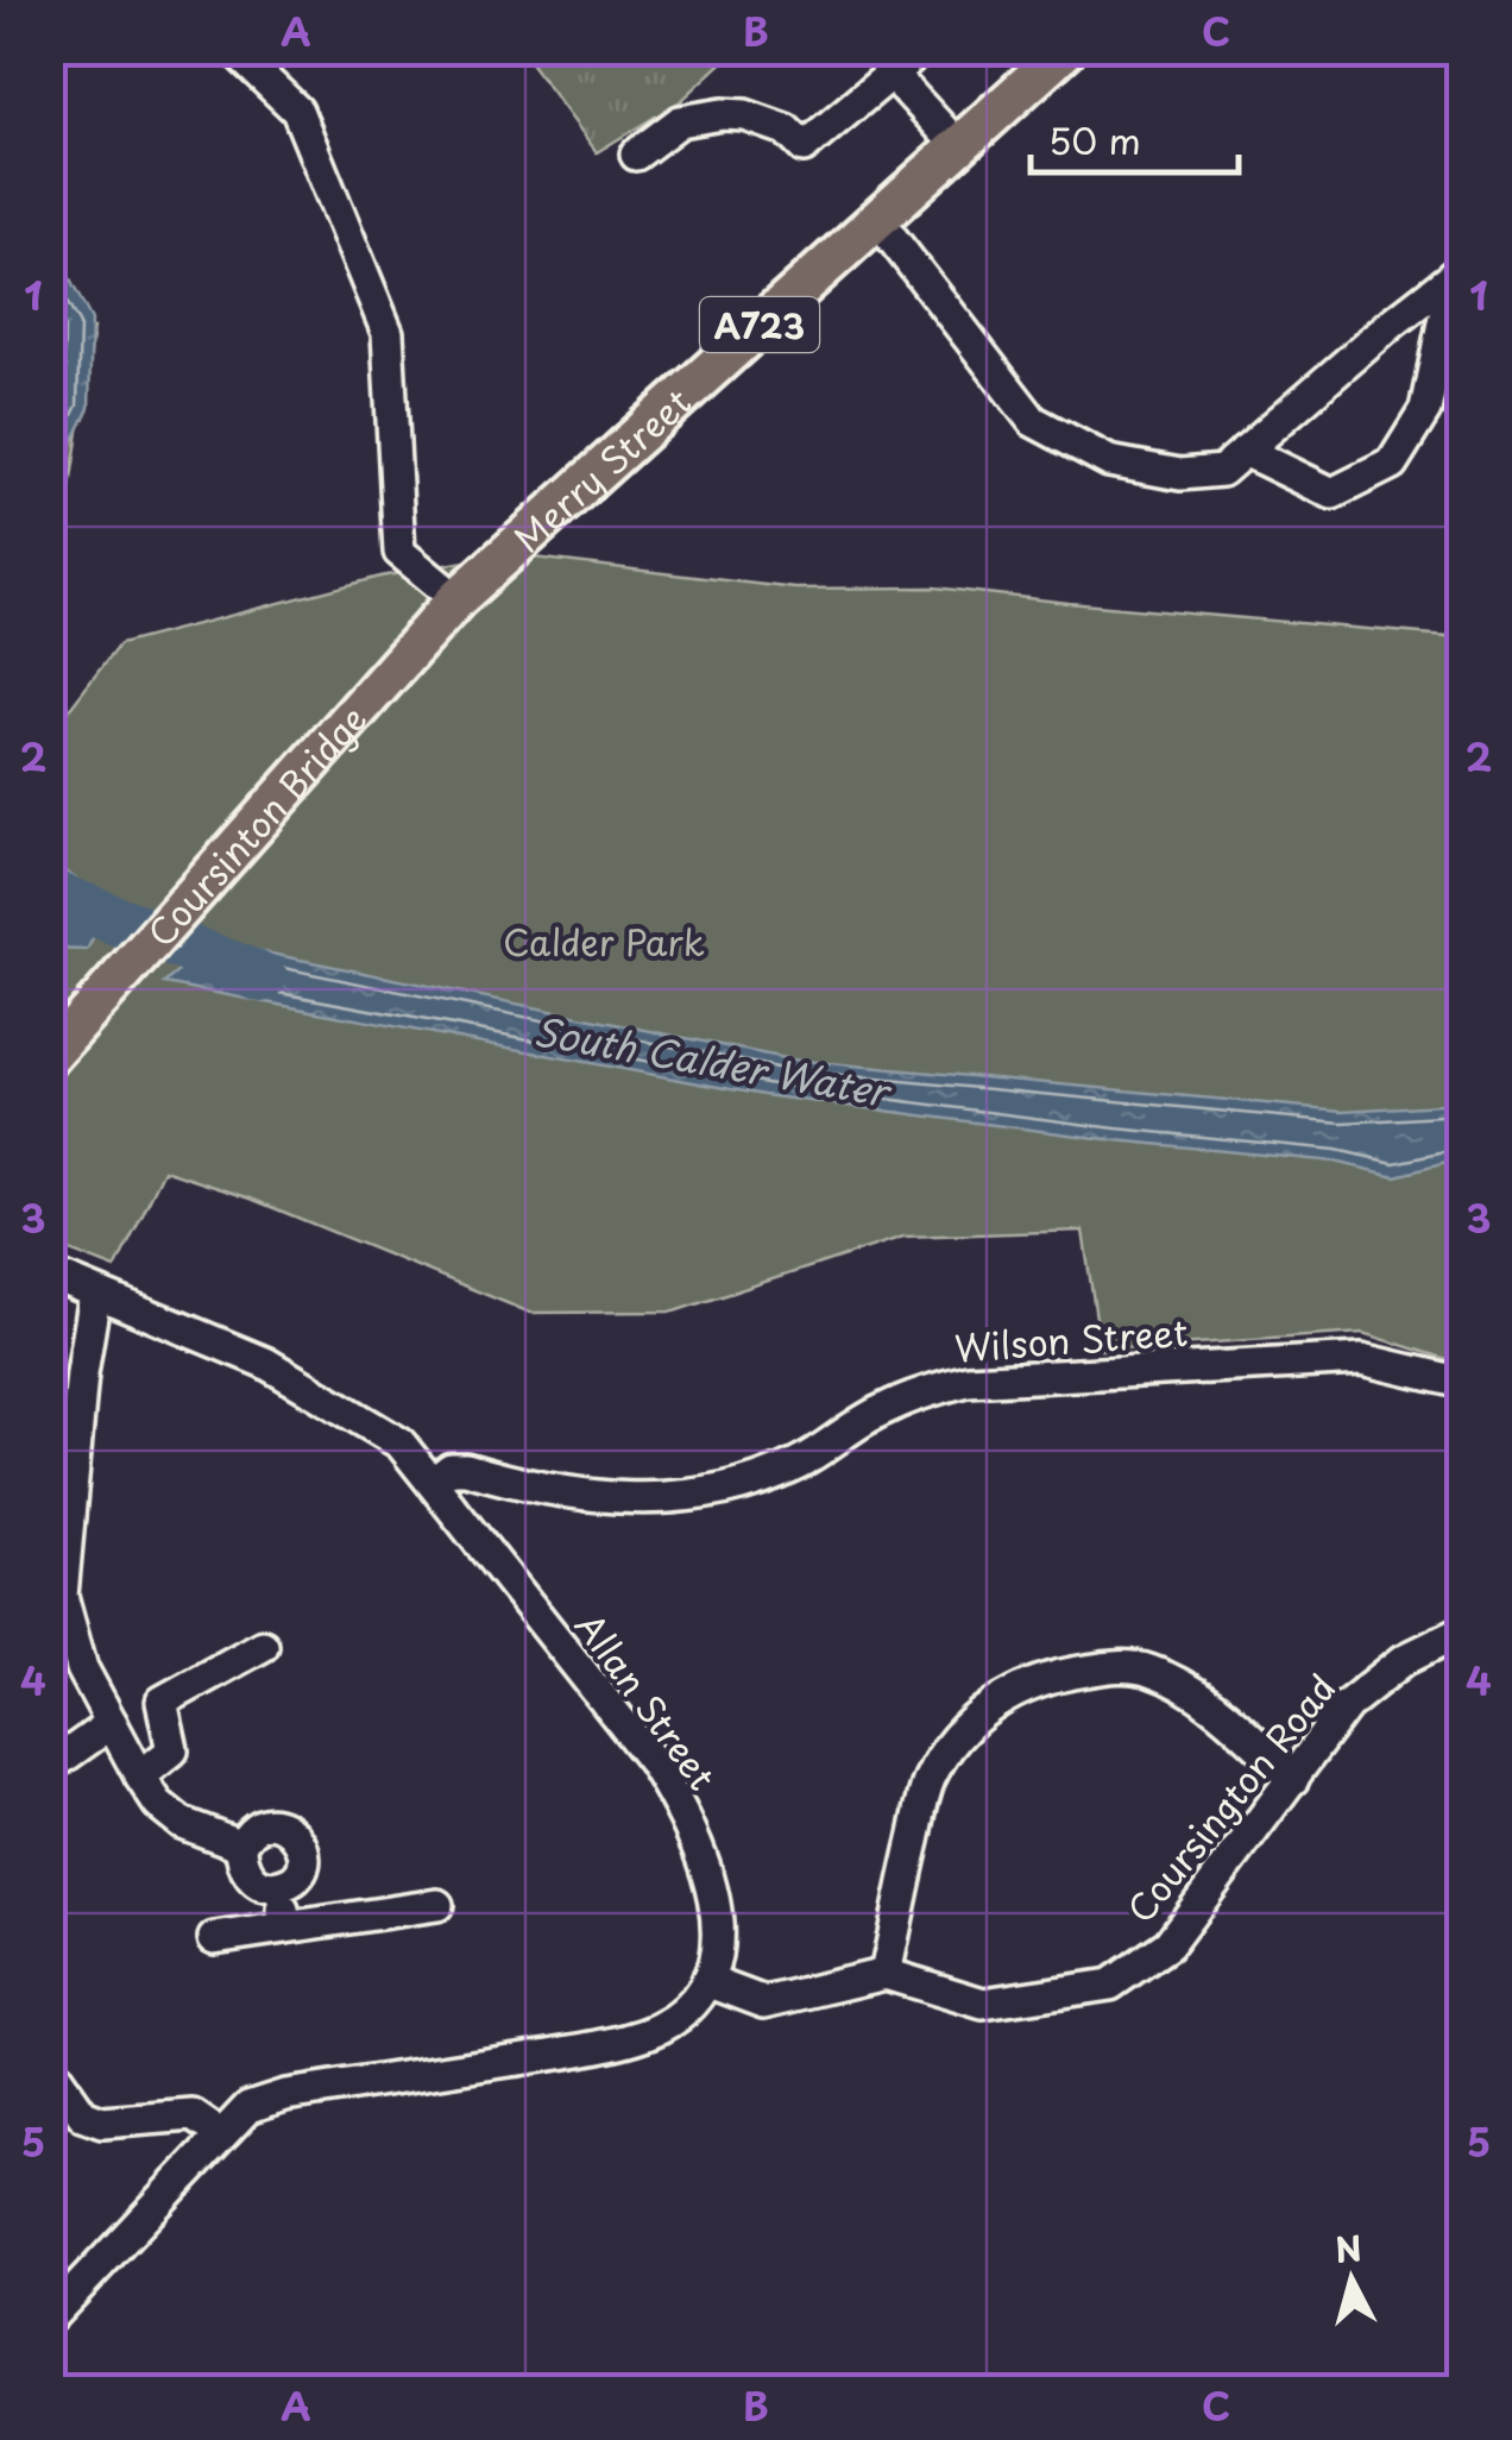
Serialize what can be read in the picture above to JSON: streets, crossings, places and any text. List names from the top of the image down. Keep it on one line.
{"streets":{"main road":["A723","Merry Street","Coursinton Bridge"],"street":["Wilson Street","Allan Street","Coursington Road"]},"crossings":[["Merry Street","Coursinton Bridge"],["Wilson Street","Allan Street"],["Allan Street","Coursington Road"]],"water":["South Calder Water"],"parks":["Calder Park"],"scale_bar":"50 m","north":"top","grid":{"columns":["A","B","C"],"rows":["1","2","3","4","5"]}}
